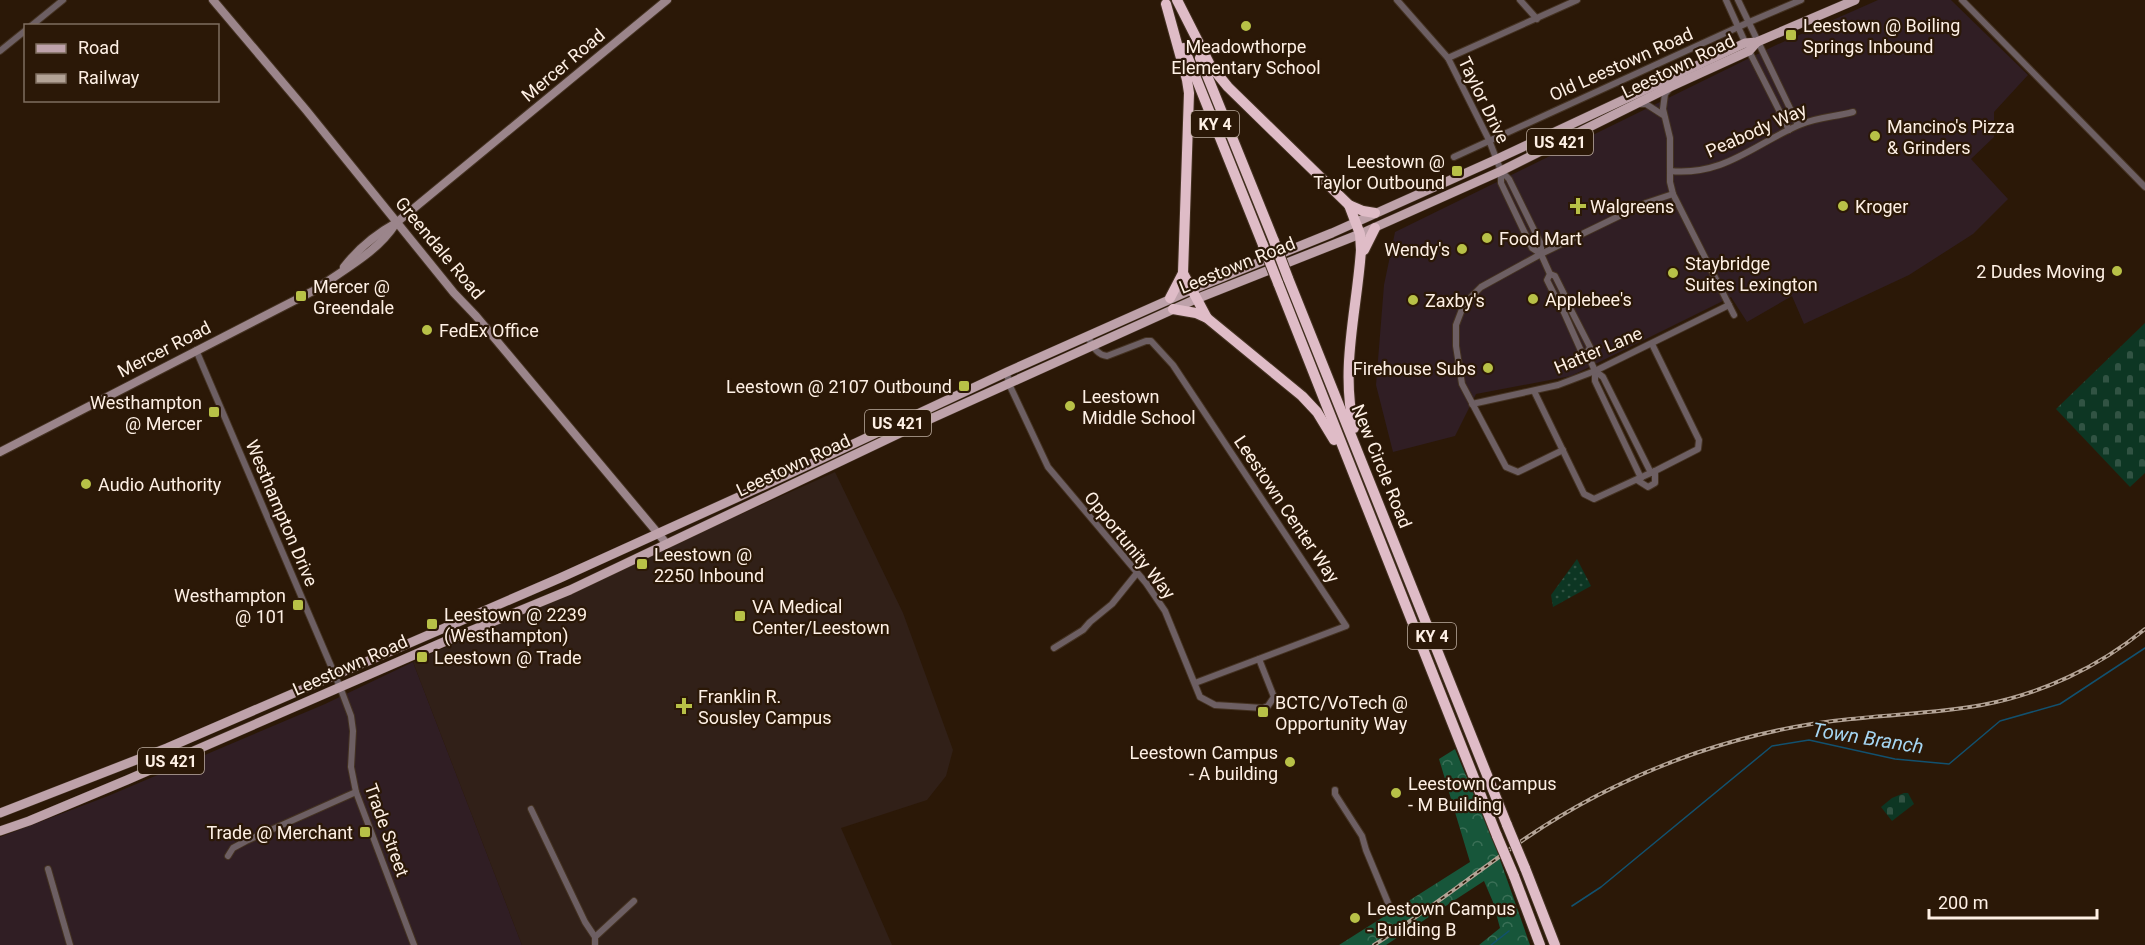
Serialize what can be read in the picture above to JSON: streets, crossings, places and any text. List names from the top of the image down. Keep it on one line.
{"streets":{"highway":["KY 4","New Circle Road"],"main road":["Leestown Road","US 421"],"street":["Old Leestown Road","Mercer Road","Taylor Drive","Peabody Way","Greendale Road","Hatter Lane","Leestown Center Way","Westhampton Drive","Opportunity Way","Trade Street"]},"crossings":[["Old Leestown Road","Taylor Drive"],["Mercer Road","Greendale Road"],["Mercer Road","Westhampton Drive"],["Leestown Road","Taylor Drive"],["Leestown Road","Greendale Road"],["Leestown Road","Leestown Center Way"],["Leestown Road","Westhampton Drive"],["Leestown Road","Opportunity Way"],["Leestown Road","Trade Street"],["Leestown Center Way","Opportunity Way"],["Westhampton Drive","Trade Street"]],"water":["Town Branch"],"places":{"other":["Meadowthorpe Elementary School","Mancino's Pizza & Grinders","Kroger","Food Mart","Wendy's","2 Dudes Moving","Staybridge Suites Lexington","Applebee's","Zaxby's","FedEx Office","Firehouse Subs","Leestown Middle School","Audio Authority","Leestown Campus - A building","Leestown Campus - M Building","Leestown Campus - Building B"],"transit":["Leestown @ Boiling Springs Inbound","Leestown @ Taylor Outbound","Mercer @ Greendale","Leestown @ 2107 Outbound","Westhampton @ Mercer","Leestown @ 2250 Inbound","Westhampton @ 101","VA Medical Center/Leestown","Leestown @ 2239 (Westhampton)","Leestown @ Trade","BCTC/VoTech @ Opportunity Way","Trade @ Merchant"],"health":["Walgreens","Franklin R. Sousley Campus"]},"legend":["Road","Railway"],"scale_bar":"200 m"}
